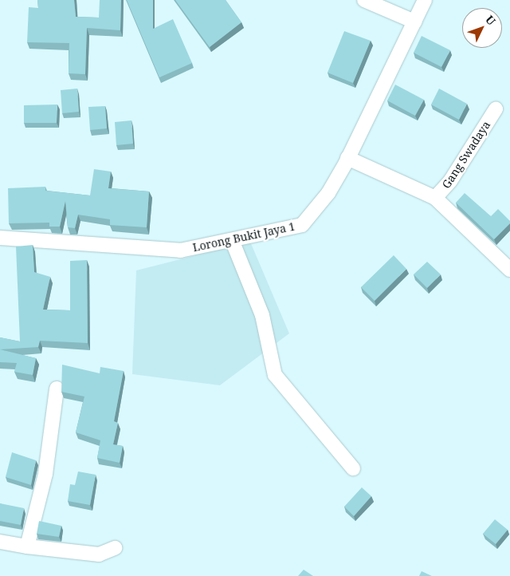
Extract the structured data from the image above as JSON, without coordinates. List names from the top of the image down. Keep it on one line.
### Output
{"streets":{"street":["Gang Swadaya","Lorong Bukit Jaya 1"]},"crossings":[["Gang Swadaya","Lorong Bukit Jaya 1"]],"north":"top right"}
